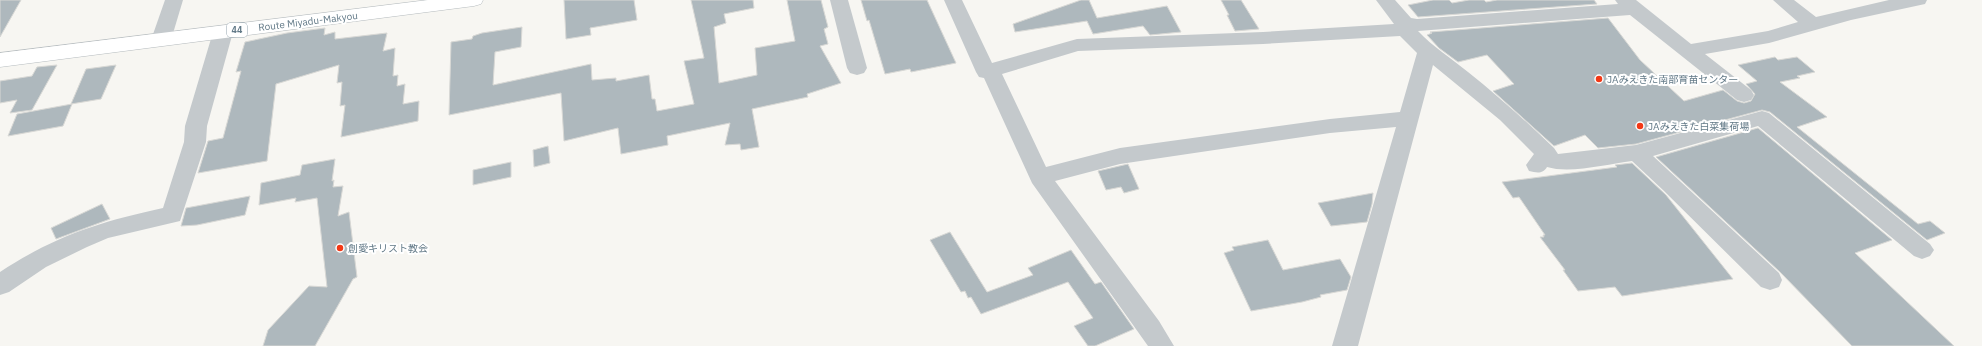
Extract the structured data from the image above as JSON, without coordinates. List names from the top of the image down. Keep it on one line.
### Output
{"streets":{"main road":["Route Miyadu-Makyou","44"]},"places":["JAみえきた南部育苗センター","JAみえきた白菜集荷場","創愛キリスト教会"]}
